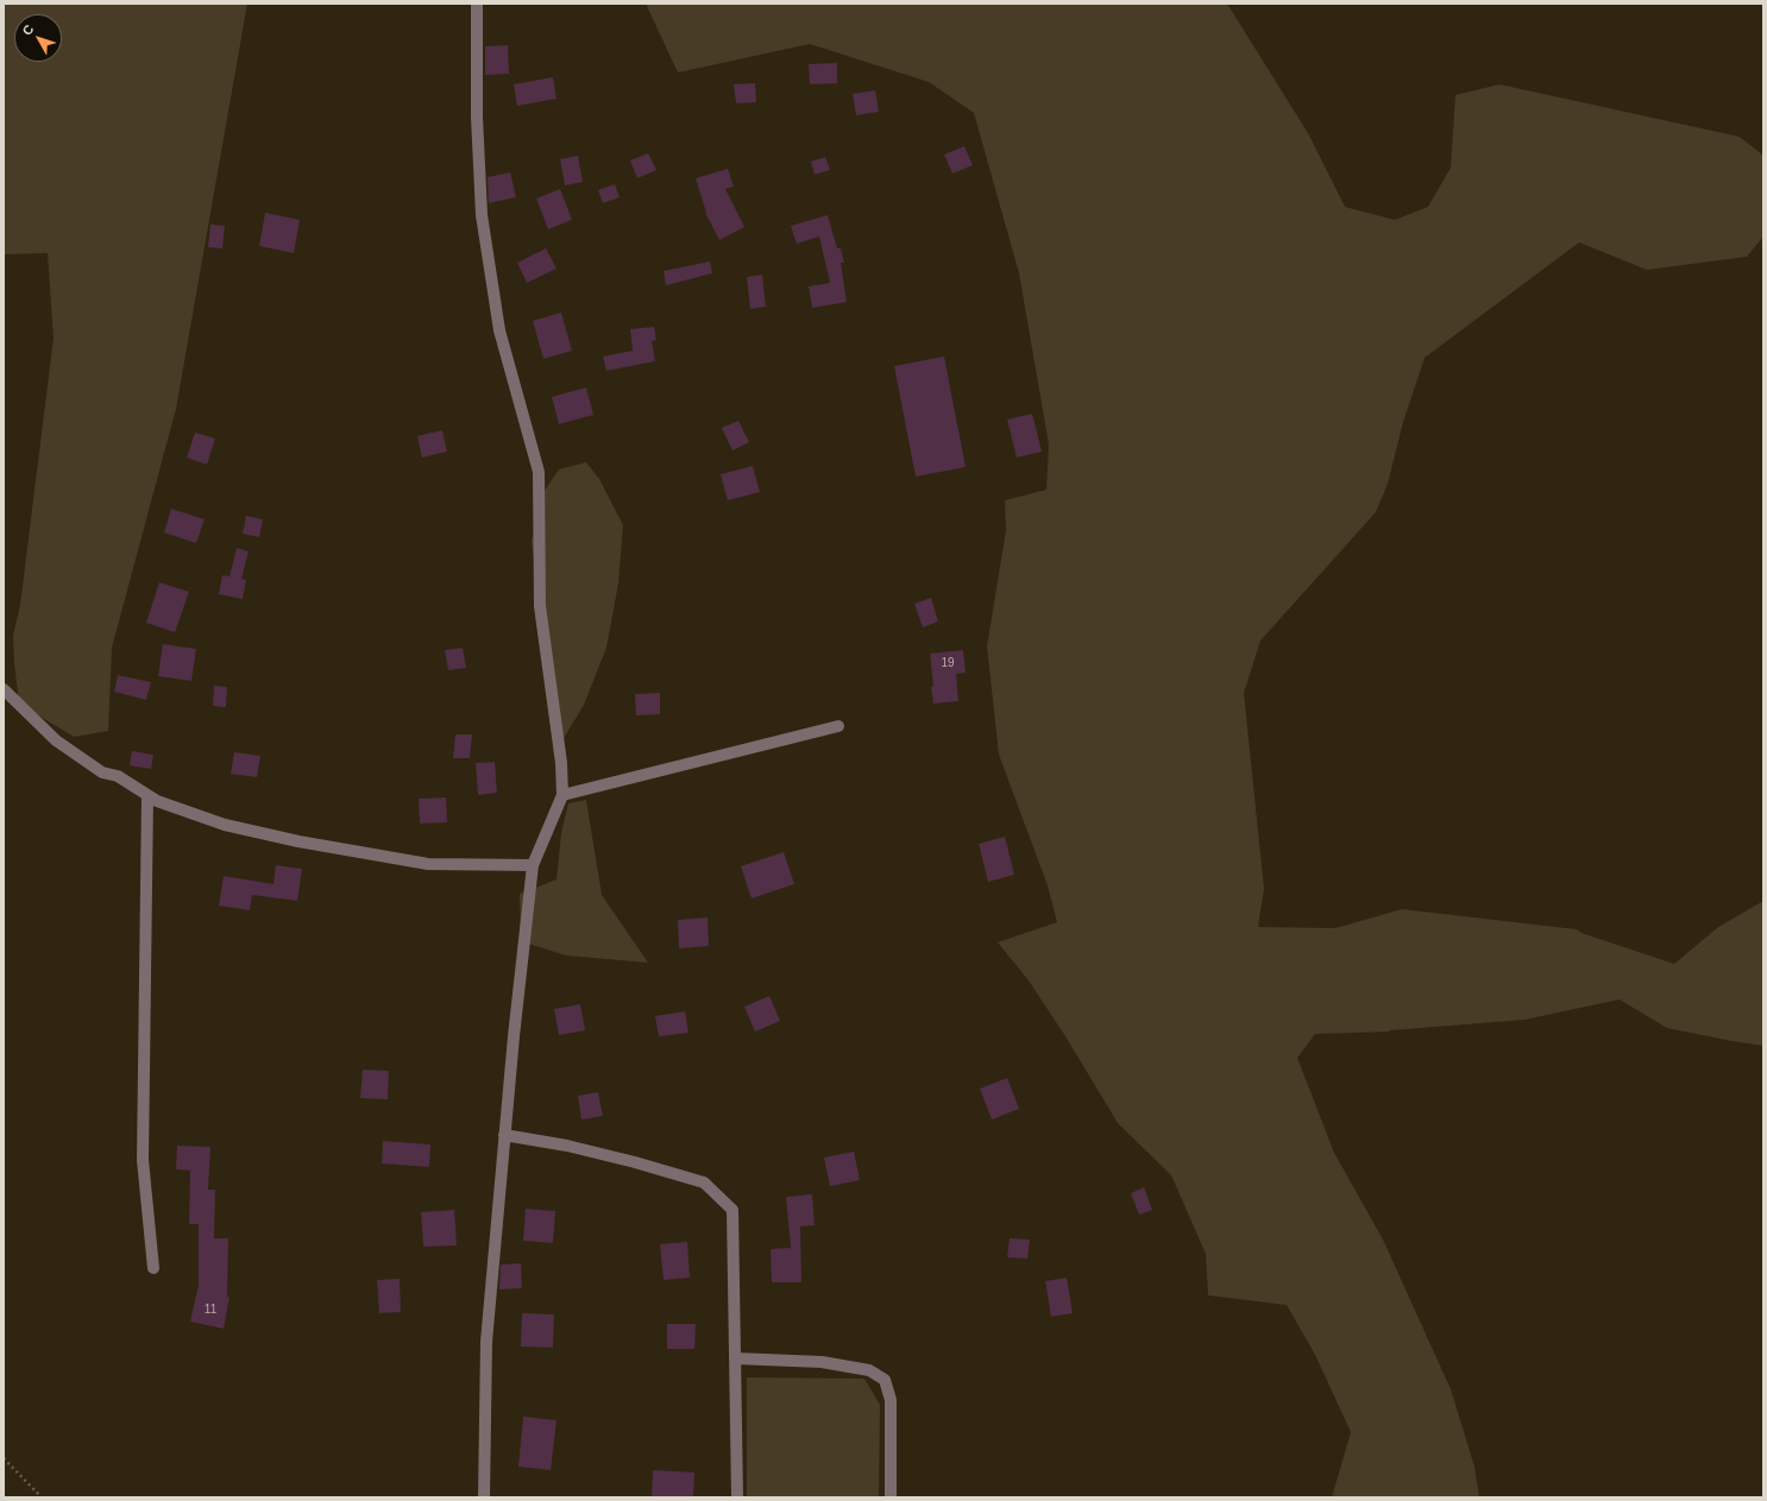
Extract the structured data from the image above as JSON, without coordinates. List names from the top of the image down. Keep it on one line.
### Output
{"house_numbers":["19","11"],"north":"top left"}
